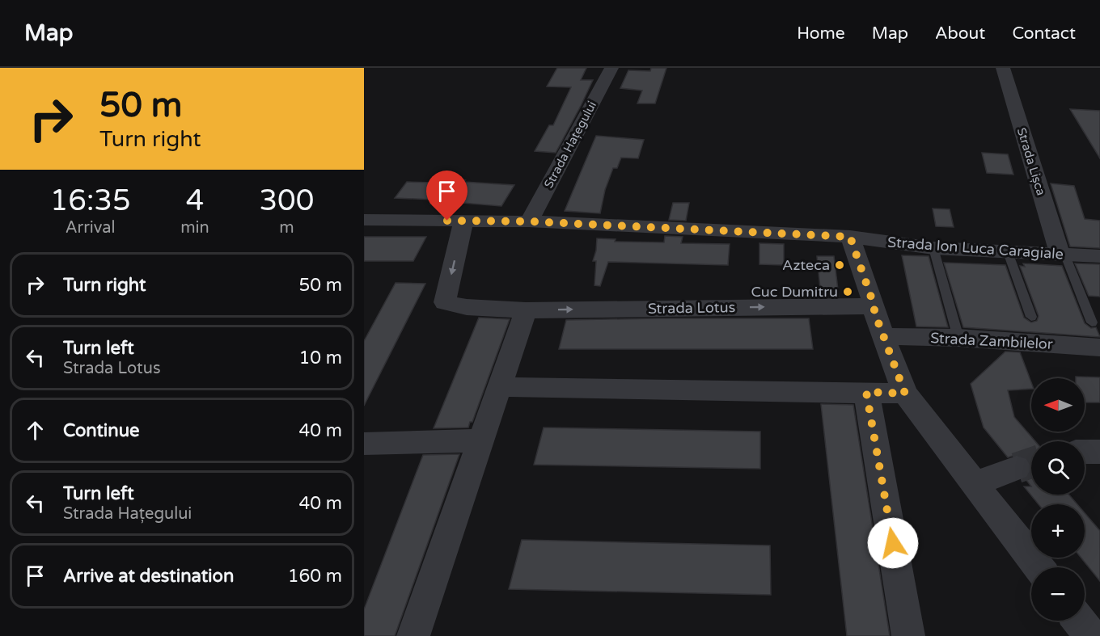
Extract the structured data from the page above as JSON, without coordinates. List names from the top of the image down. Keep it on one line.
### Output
{"streets":{"street":["Strada Hațegului","Strada Lișca","Strada Ion Luca Caragiale","Strada Lotus","Strada Zambilelor"]},"crossings":[["Strada Lișca","Strada Ion Luca Caragiale"]],"places":["Azteca","Cuc Dumitru"],"north":"left","page":{"header":"Map","nav":["Home","Map","About","Contact"],"turn":["50 m","Turn right"],"eta":["16:35","Arrival","4","min","300","m"],"list":[{"name":"Turn right","value":"50 m"},{"name":"Turn left","note":"Strada Lotus","value":"10 m"},{"name":"Continue","value":"40 m"},{"name":"Turn left","note":"Strada Hațegului","value":"40 m"},{"name":"Arrive at destination","value":"160 m"}],"map_buttons":["+","−"]}}
